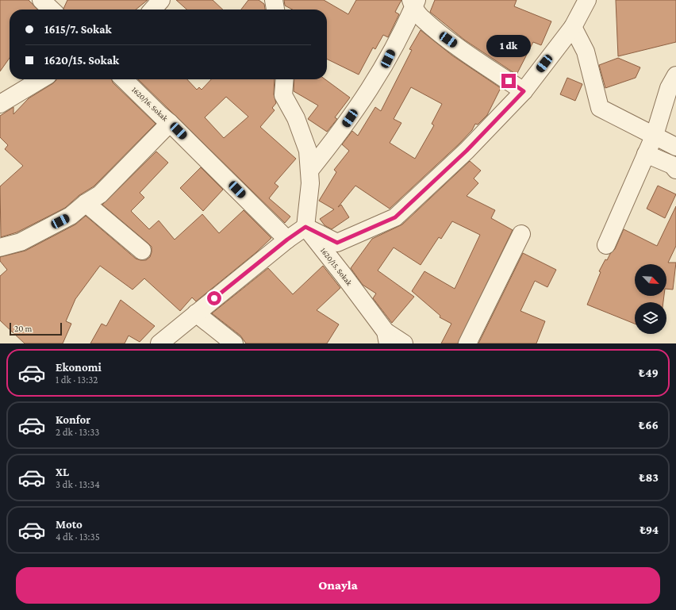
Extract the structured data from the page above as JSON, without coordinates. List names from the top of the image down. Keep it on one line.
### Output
{"streets":{"street":["1620/16. Sokak","1620/15. Sokak"]},"scale_bar":"20 m","north":"bottom right","page":{"banner":["1615/7. Sokak","1620/15. Sokak"],"bubble":"1 dk","scale":"20 m","list":[{"name":"Ekonomi","note":"1 dk · 13:32","value":"₺49"},{"name":"Konfor","note":"2 dk · 13:33","value":"₺66"},{"name":"XL","note":"3 dk · 13:34","value":"₺83"},{"name":"Moto","note":"4 dk · 13:35","value":"₺94"}],"buttons":"Onayla"}}
